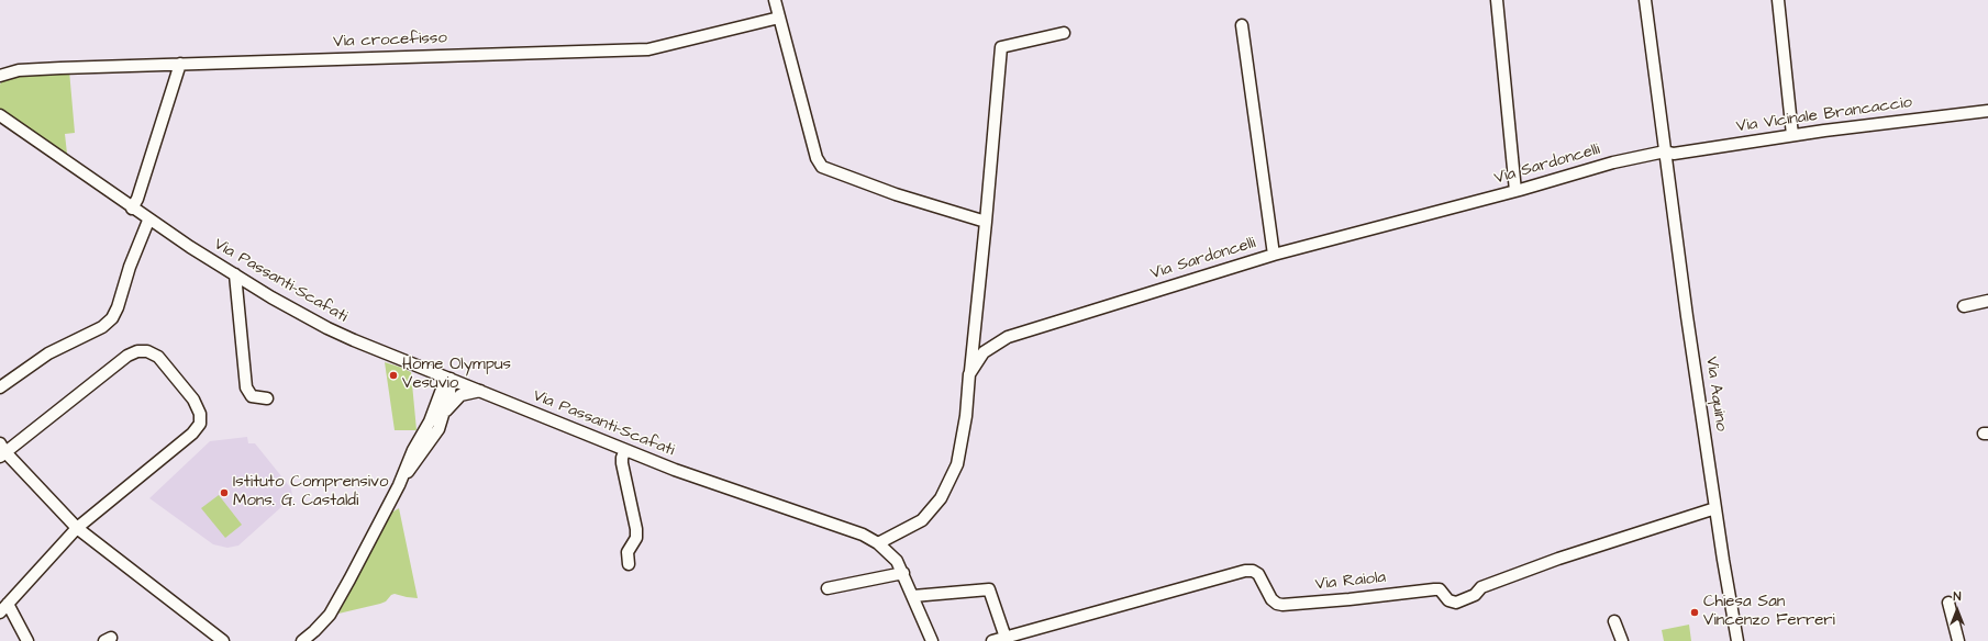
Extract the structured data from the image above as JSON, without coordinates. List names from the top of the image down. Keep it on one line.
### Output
{"streets":{"street":["Via crocefisso","Via Vicinale Brancaccio","Via Sardoncelli","Via Passanti-Scafati","Via Aquino","Via Raiola"]},"crossings":[["Via Vicinale Brancaccio","Via Sardoncelli"],["Via Vicinale Brancaccio","Via Aquino"],["Via Sardoncelli","Via Passanti-Scafati"],["Via Sardoncelli","Via Aquino"],["Via Aquino","Via Raiola"]],"places":["Home Olympus Vesuvio","Istituto Comprensivo Mons. G. Castaldi","Chiesa San Vincenzo Ferreri"],"north":"top"}
